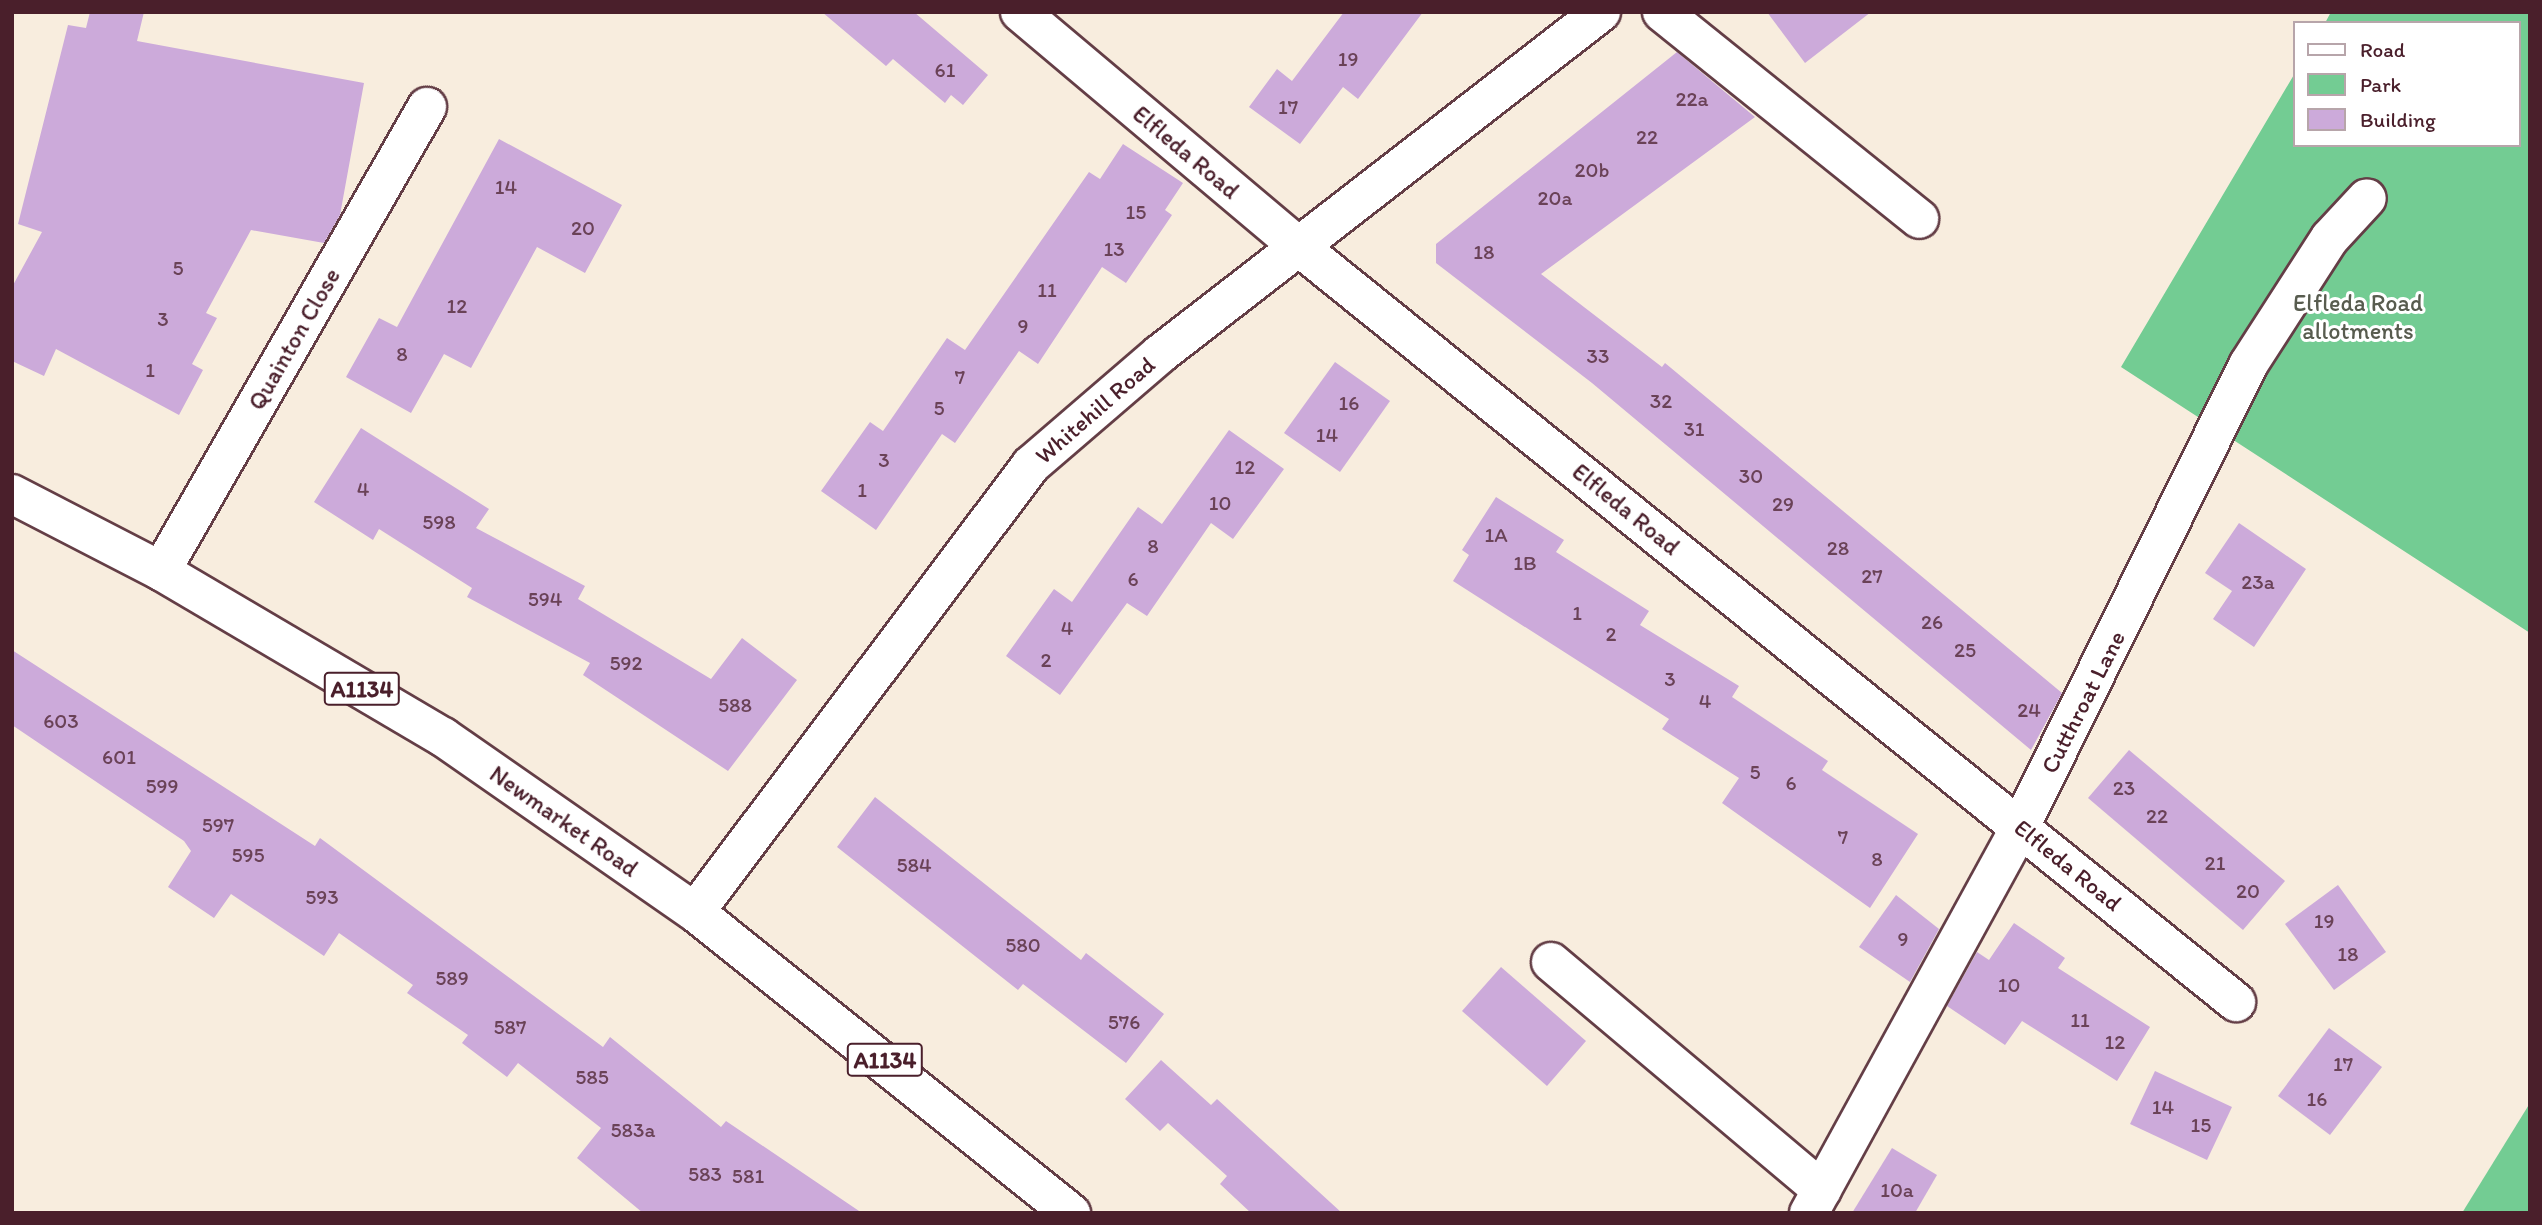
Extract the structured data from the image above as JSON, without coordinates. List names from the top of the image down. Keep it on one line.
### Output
{"streets":{"street":["Elfleda Road","Quainton Close","Whitehill Road","A1134","Cutthroat Lane","Newmarket Road"]},"crossings":[["Elfleda Road","Whitehill Road"],["Elfleda Road","Cutthroat Lane"],["Quainton Close","Newmarket Road"],["Whitehill Road","Newmarket Road"]],"parks":["Elfleda Road allotments"],"house_numbers":["19","61","22a","17","22","20b","14","20a","15","20","13","18","5","11","12","3","9","8","33","1","7","32","16","5","31","14","3","12","30","4","1","10","29","598","1A","8","28","1B","27","6","23a","594","1","26","4","2","25","2","592","3","4","588","24","603","601","5","6","599","23","22","597","7","595","8","21","584","20","593","19","9","580","18","589","10","11","576","587","12","17","585","16","14","15","583a","583","581","10a"],"legend":["Road","Park","Building"]}
